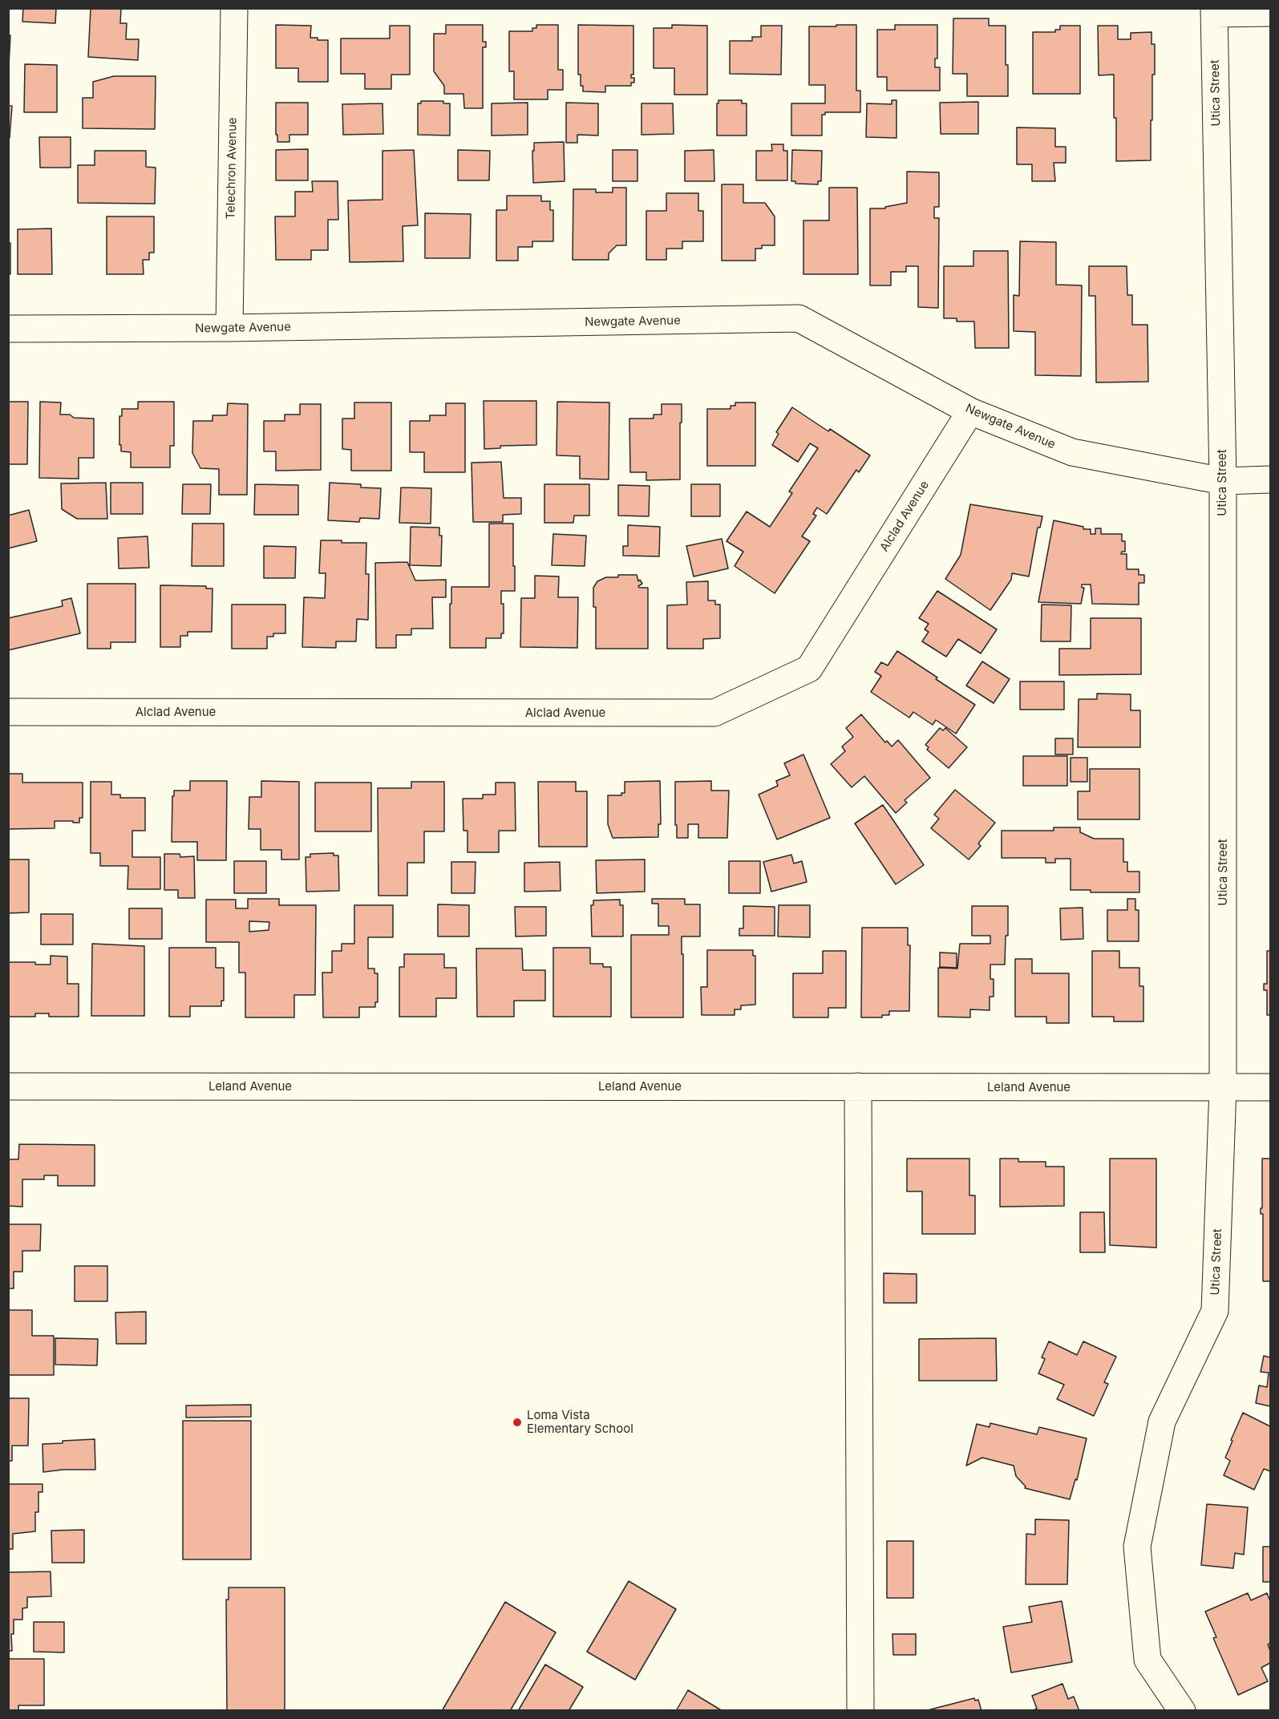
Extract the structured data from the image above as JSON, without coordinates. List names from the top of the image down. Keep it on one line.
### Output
{"streets":{"street":["Utica Street","Telechron Avenue","Newgate Avenue","Alclad Avenue","Leland Avenue"]},"crossings":[["Utica Street","Newgate Avenue"],["Utica Street","Leland Avenue"],["Telechron Avenue","Newgate Avenue"],["Newgate Avenue","Alclad Avenue"]],"places":["Loma Vista Elementary School"]}
